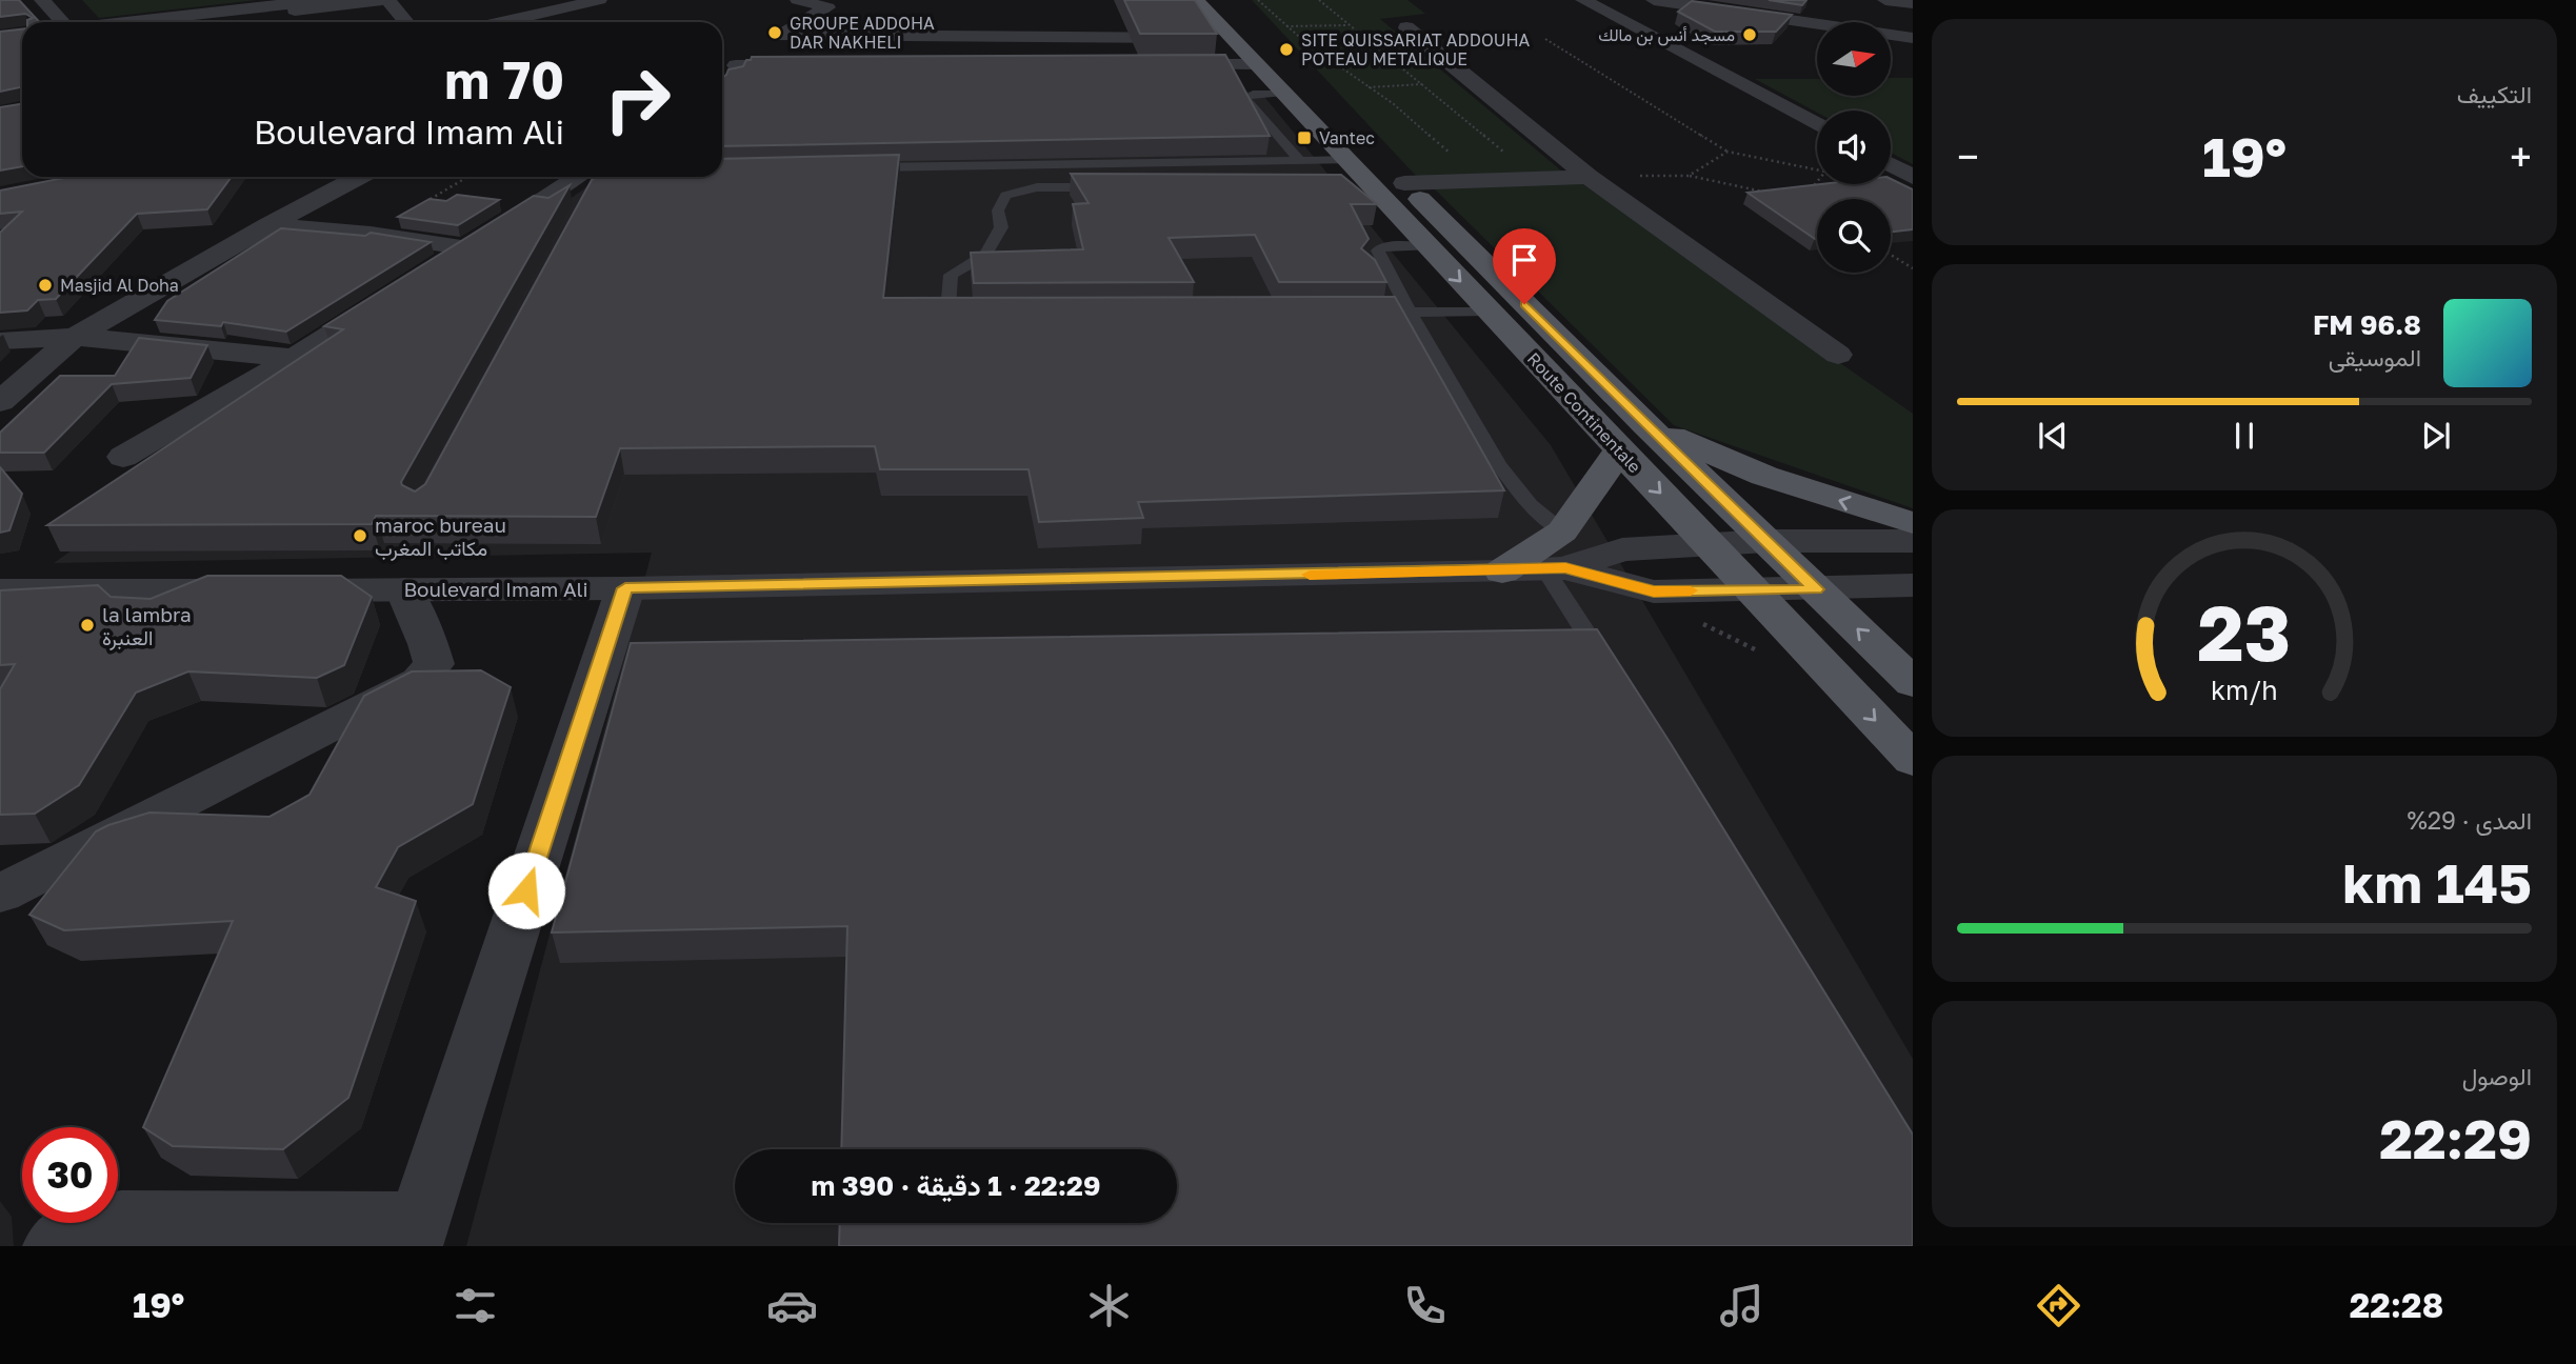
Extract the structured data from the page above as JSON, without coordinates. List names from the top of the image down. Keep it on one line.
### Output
{"streets":{"main road":["Route Continentale"],"street":["Boulevard Imam Ali"]},"places":{"other":["GROUPE ADDOHA DAR NAKHELI","مسجد أنس بن مالك","SITE QUISSARIAT ADDOUHA POTEAU METALIQUE","Masjid Al Doha","maroc bureau مكاتب المغرب","la lambra العنبرة"],"transit":["Vantec"]},"north":"right","page":{"tile":["التكييف",["المدى · 29%","145 km"],["الوصول","22:29"]],"turn":["70 m","Boulevard Imam Ali"],"heat":["−","19°","+"],"song":["96.8 FM","الموسيقى"],"limit":"30","trip":"22:29 · 1 دقيقة · 390 m","tabs":["22:28","19°"],"gauge":["23","km/h"]}}
